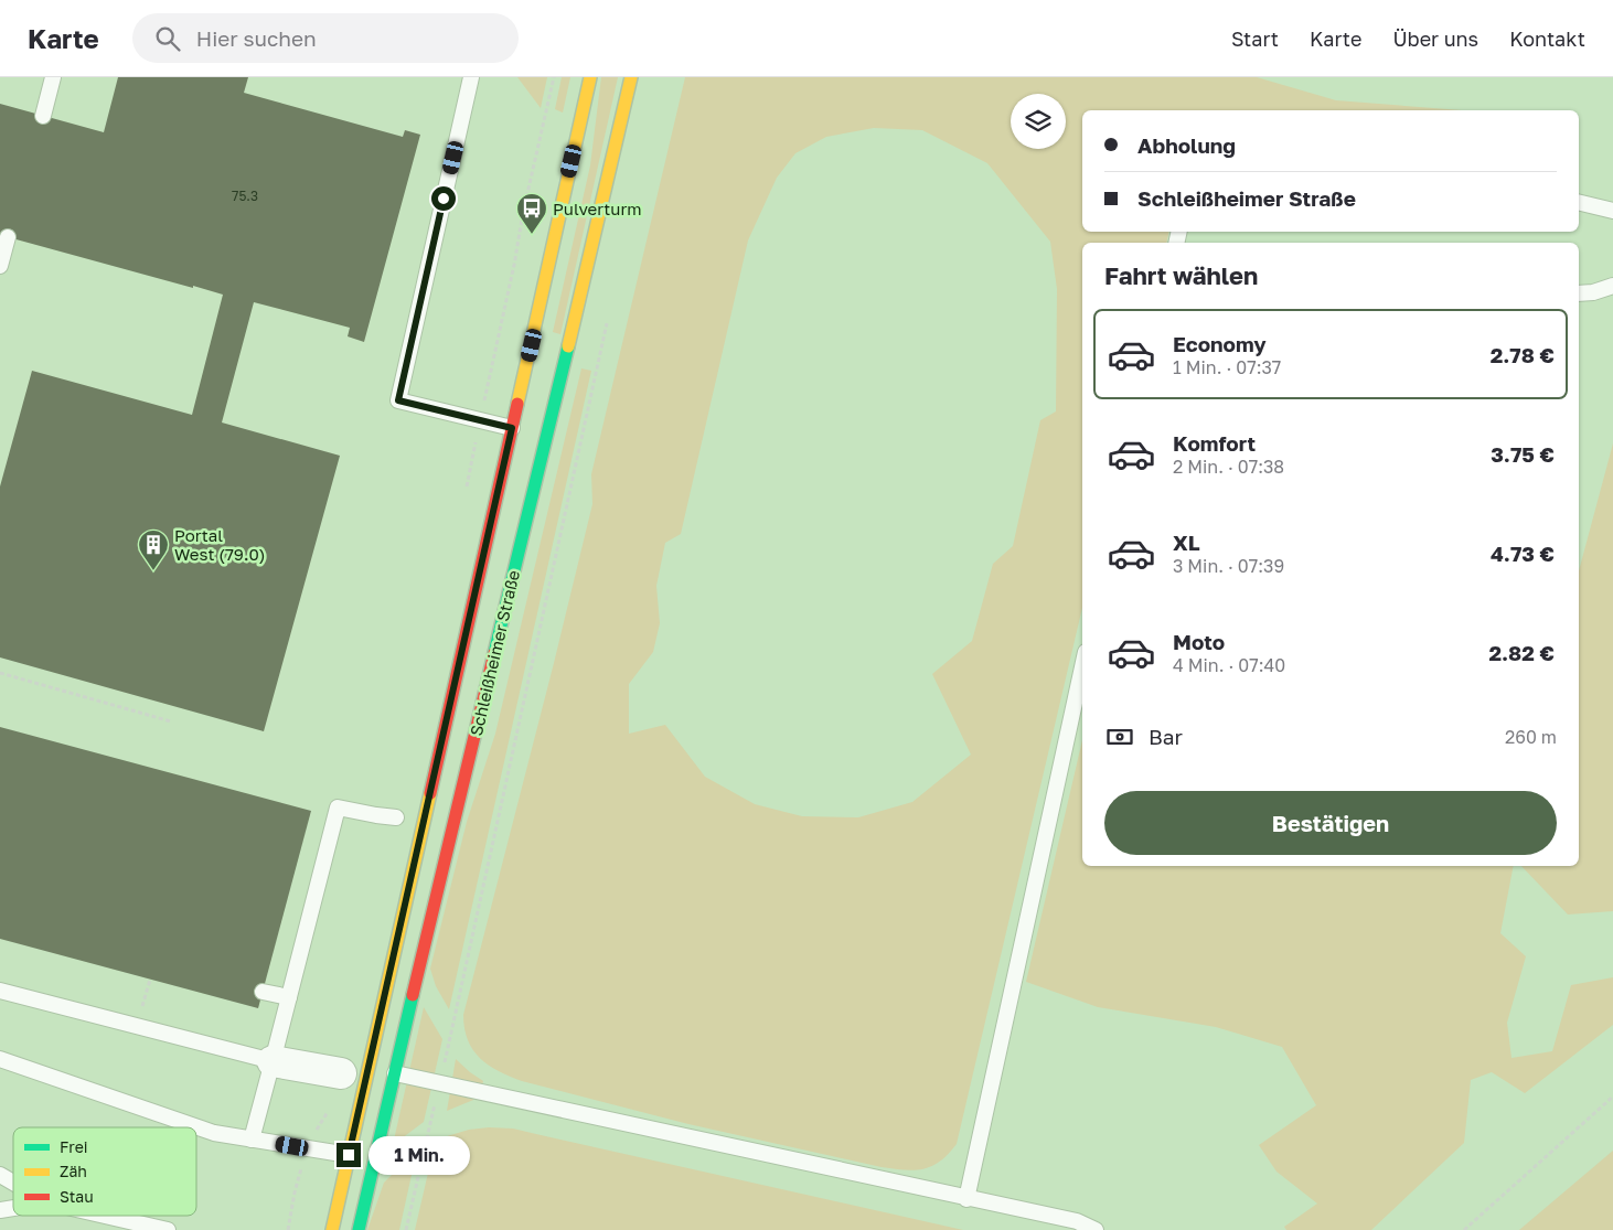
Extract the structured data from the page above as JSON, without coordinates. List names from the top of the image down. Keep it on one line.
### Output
{"streets":{"main road":["Schleißheimer Straße"]},"places":{"bus stop":["Pulverturm"],"building":["Portal West (79.0)"]},"house_numbers":["75.3"],"legend":["Frei","Zäh","Stau"],"page":{"header":"Karte","search":"Hier suchen","nav":["Start","Karte","Über uns","Kontakt"],"banner":["Abholung","Schleißheimer Straße"],"heading":"Fahrt wählen","list":[{"name":"Economy","note":"1 Min. · 07:37","value":"2.78 €"},{"name":"Komfort","note":"2 Min. · 07:38","value":"3.75 €"},{"name":"XL","note":"3 Min. · 07:39","value":"4.73 €"},{"name":"Moto","note":"4 Min. · 07:40","value":"2.82 €"}],"pay":["Bar","260 m"],"buttons":"Bestätigen","bubble":"1 Min."}}
